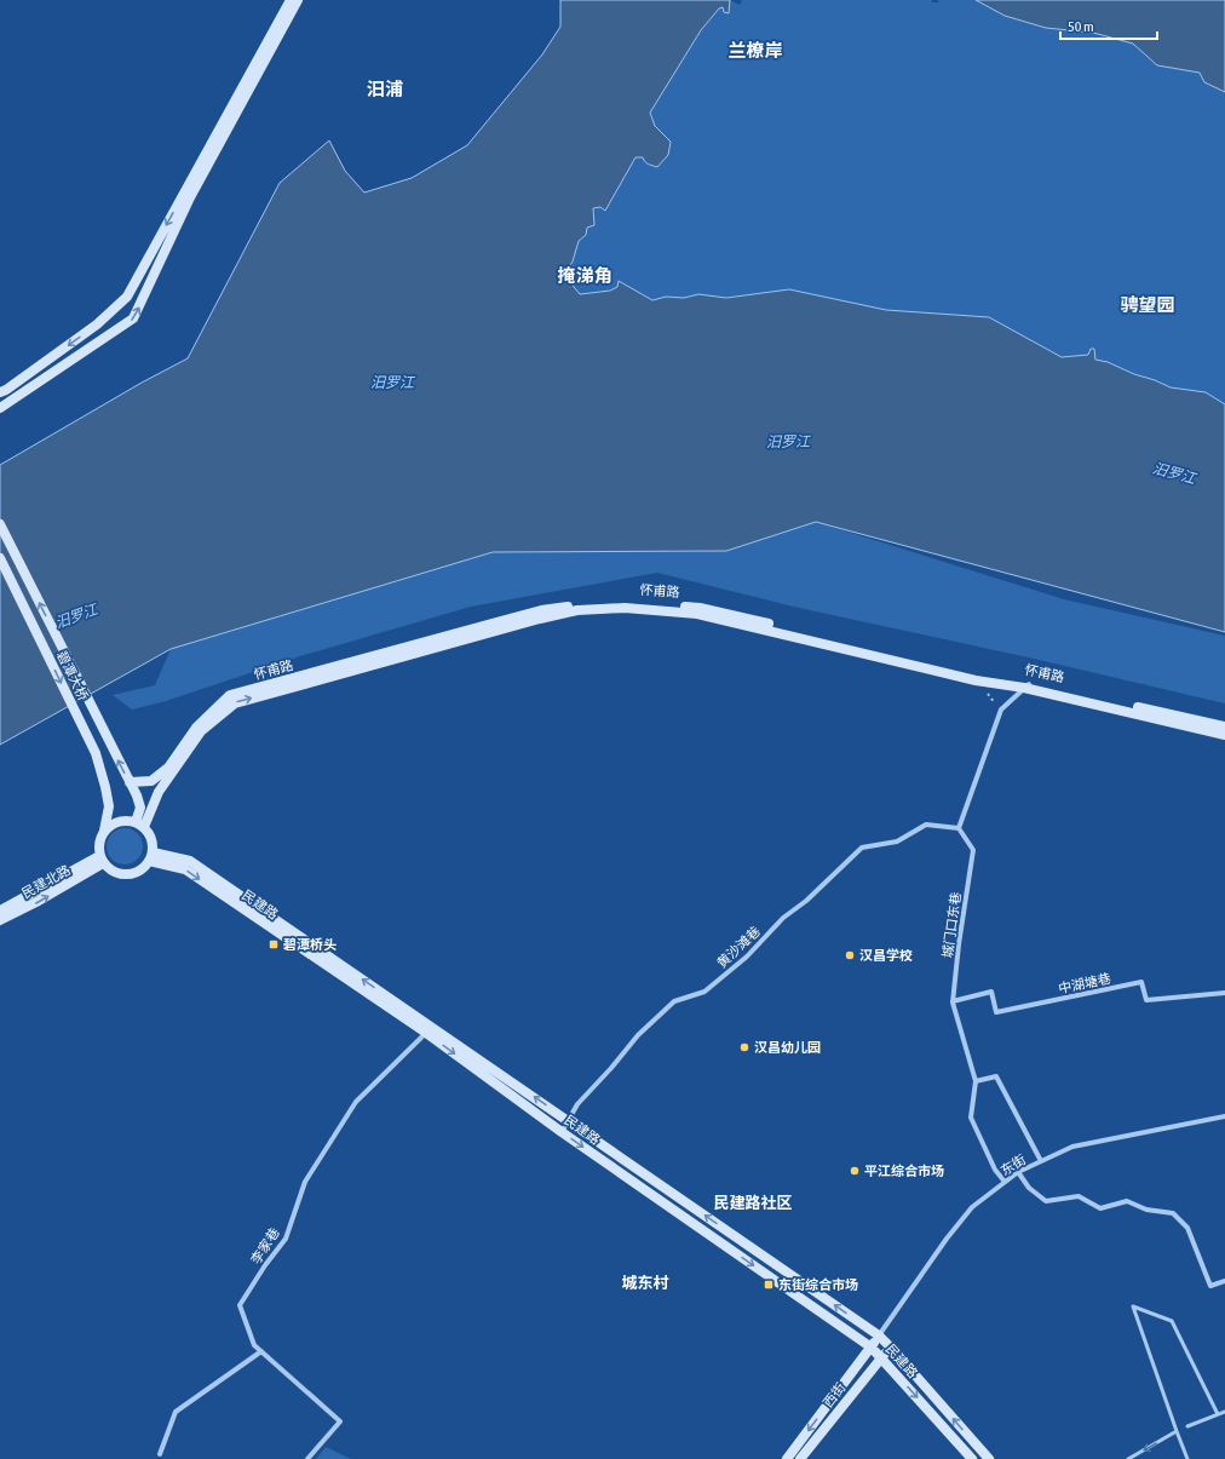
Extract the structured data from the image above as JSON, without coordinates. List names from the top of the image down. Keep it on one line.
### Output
{"streets":{"main road":["怀甫路","碧潭大桥","民建北路","民建路","西街"],"street":["城门口东巷","黄沙滩巷","中湖塘巷","东街","李家巷"]},"crossings":[["碧潭大桥","民建北路"],["碧潭大桥","民建路"],["民建北路","民建路"],["民建路","黄沙滩巷"],["民建路","李家巷"],["民建路","西街"],["城门口东巷","黄沙滩巷"],["城门口东巷","中湖塘巷"],["城门口东巷","东街"],["东街","西街"]],"districts":["兰橑岸","汨浦","掩涕角","骋望园","民建路社区","城东村"],"water":["汨罗江"],"places":{"transit":["碧潭桥头","东街综合市场"],"other":["汉昌学校","汉昌幼儿园","平江综合市场"]},"scale_bar":"50 m"}
